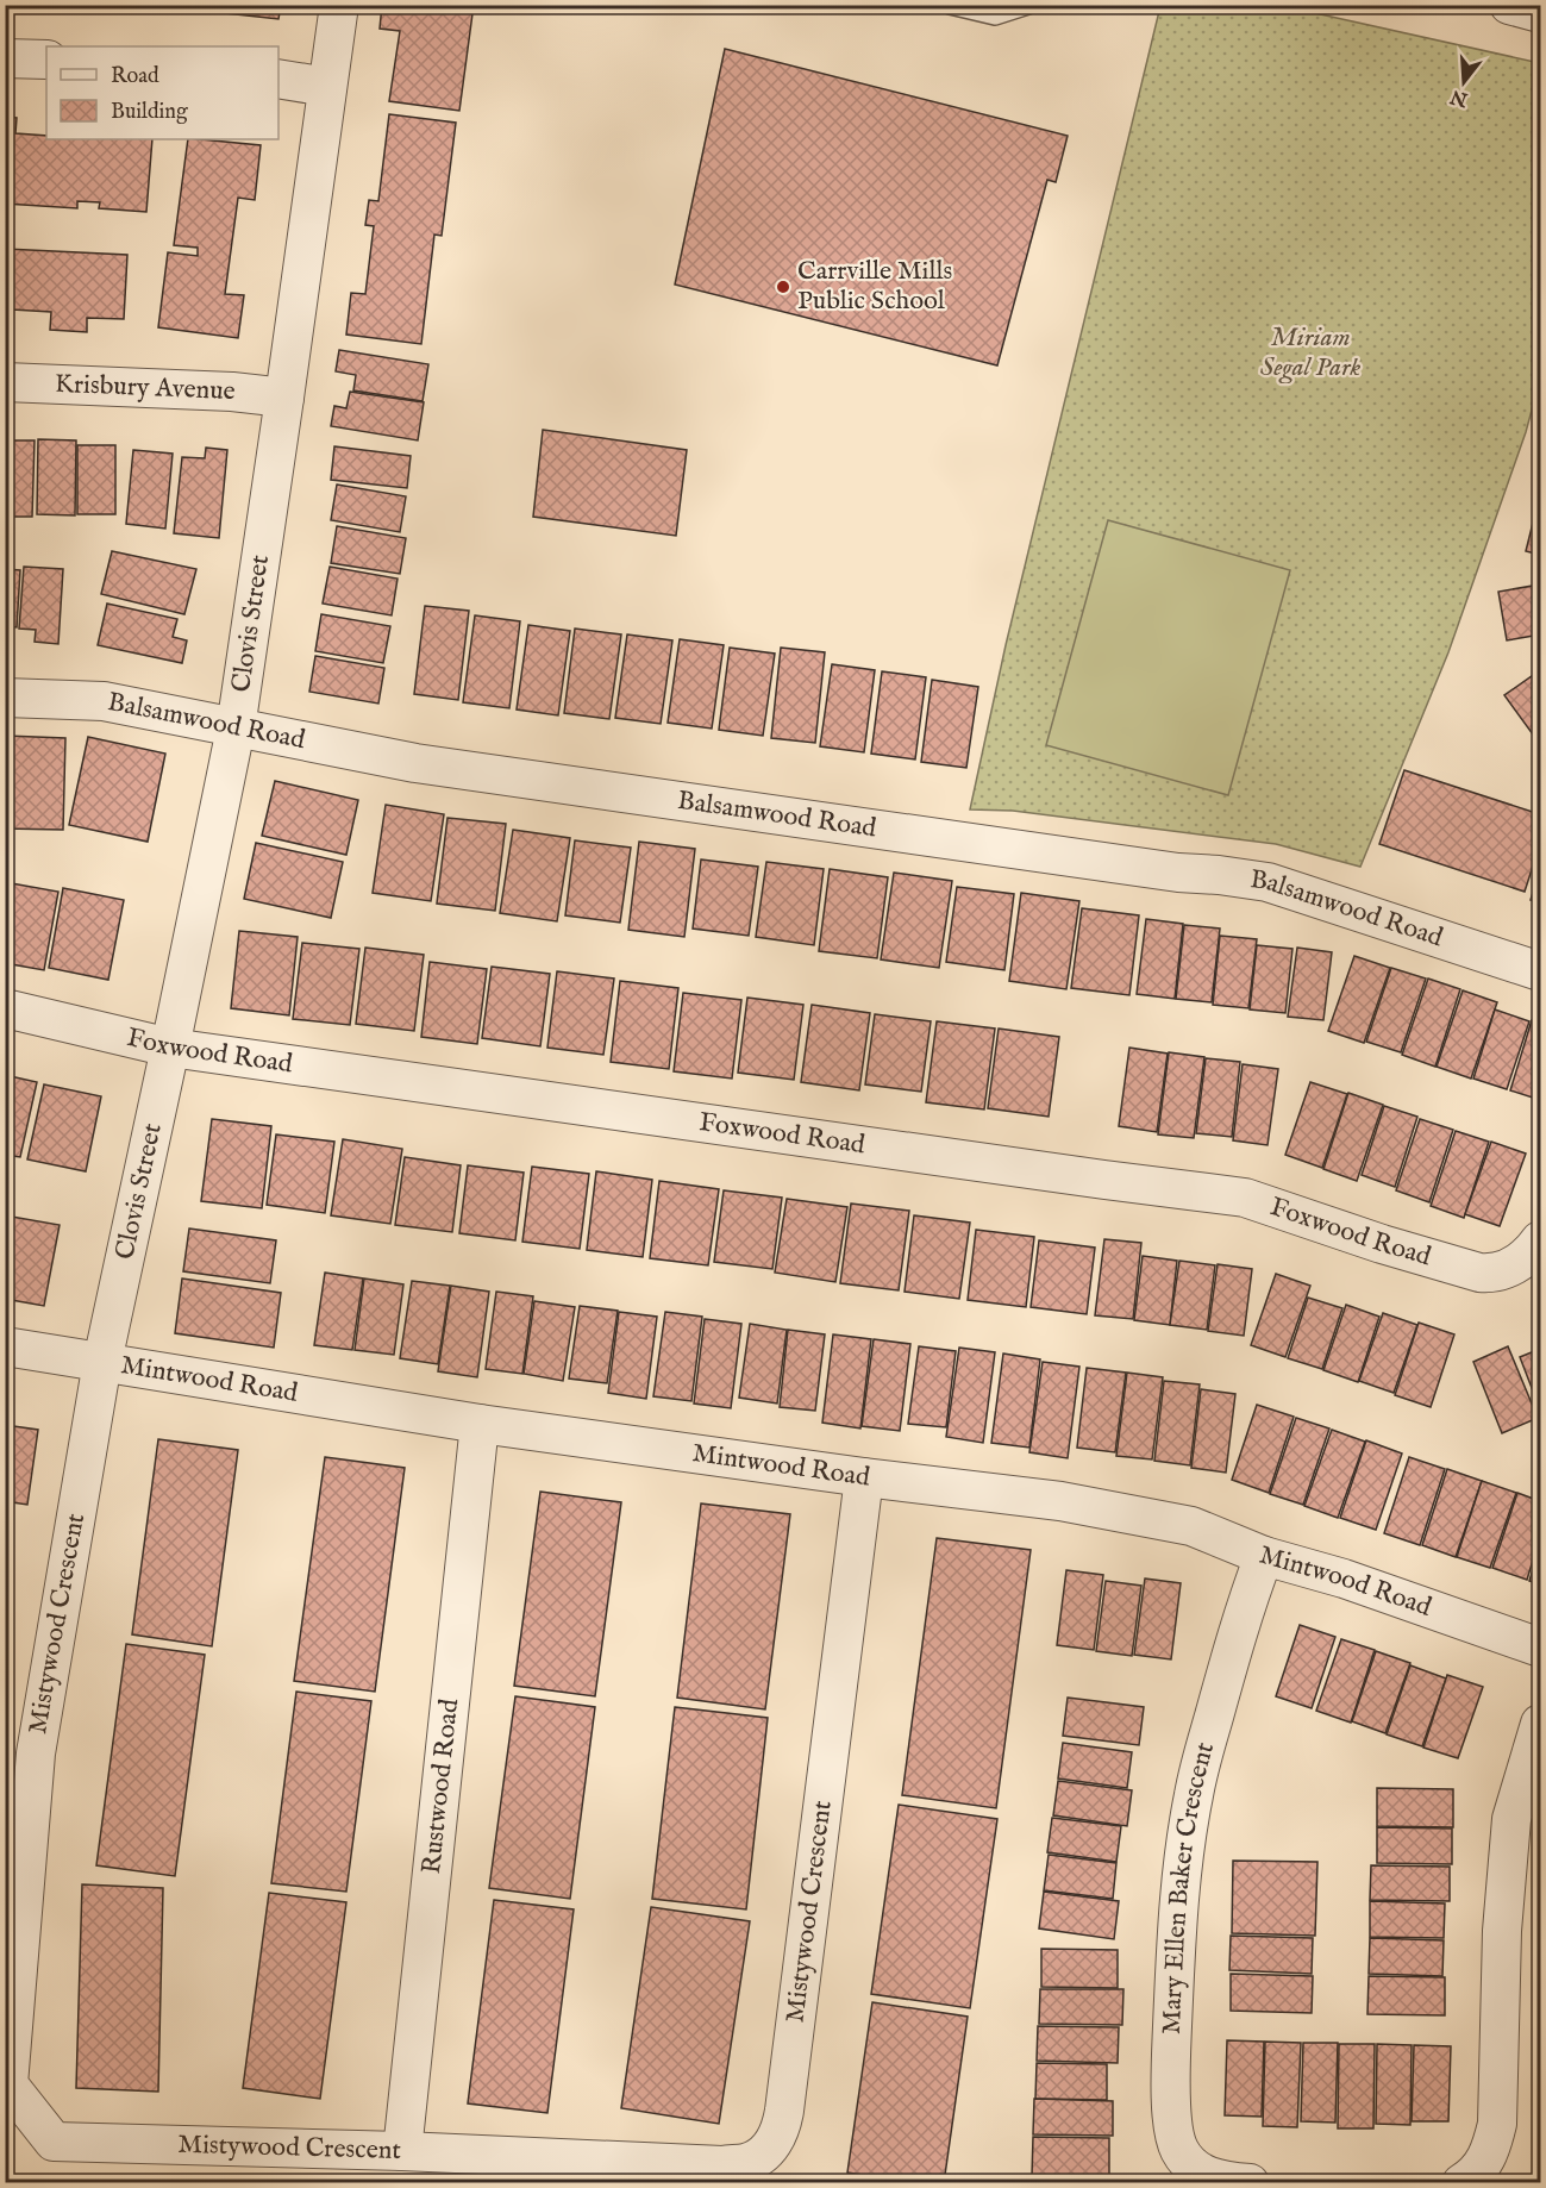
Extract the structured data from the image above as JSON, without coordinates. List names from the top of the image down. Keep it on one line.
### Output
{"streets":{"street":["Krisbury Avenue","Clovis Street","Balsamwood Road","Foxwood Road","Mintwood Road","Mistywood Crescent","Rustwood Road","Mary Ellen Baker Crescent"]},"crossings":[["Krisbury Avenue","Clovis Street"],["Clovis Street","Balsamwood Road"],["Clovis Street","Foxwood Road"],["Clovis Street","Mintwood Road"],["Clovis Street","Mistywood Crescent"],["Mintwood Road","Mistywood Crescent"],["Mintwood Road","Rustwood Road"],["Mintwood Road","Mary Ellen Baker Crescent"],["Mistywood Crescent","Rustwood Road"]],"parks":["Miriam Segal Park"],"places":["Carrville Mills Public School"],"legend":["Road","Building"],"north":"bottom"}
